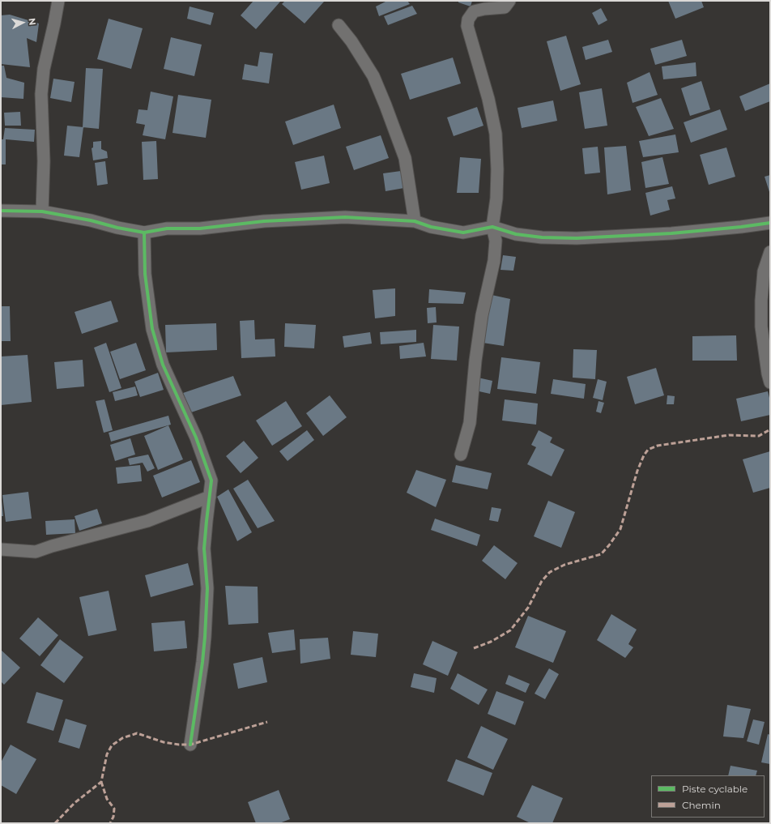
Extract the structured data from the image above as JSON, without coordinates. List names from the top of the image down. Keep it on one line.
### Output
{"legend":["Piste cyclable","Chemin"],"north":"right"}
